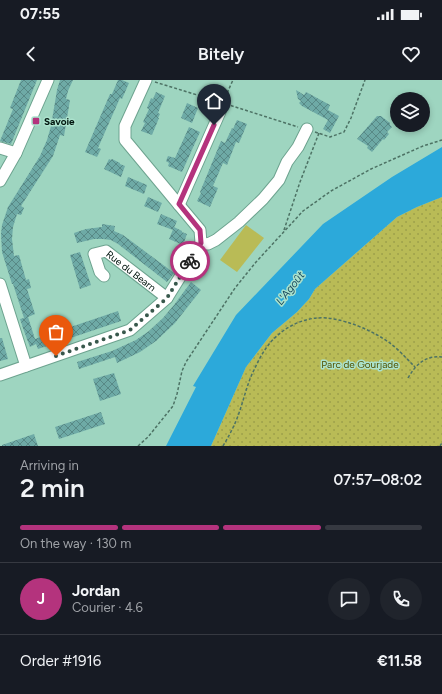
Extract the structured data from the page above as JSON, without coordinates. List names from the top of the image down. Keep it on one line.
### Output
{"streets":{"street":["Rue du Bearn"]},"water":["L'Agoût"],"parks":["Parc de Gourjade"],"places":{"transit":["Savoie"]},"page":{"status":"07:55","header":"Bitely","heading":["2 min","Arriving in","07:57–08:02"],"panel":["Jordan","Courier · 4.6","Order #1916","€11.58"],"bar":"On the way · 130 m","round":"J"}}
